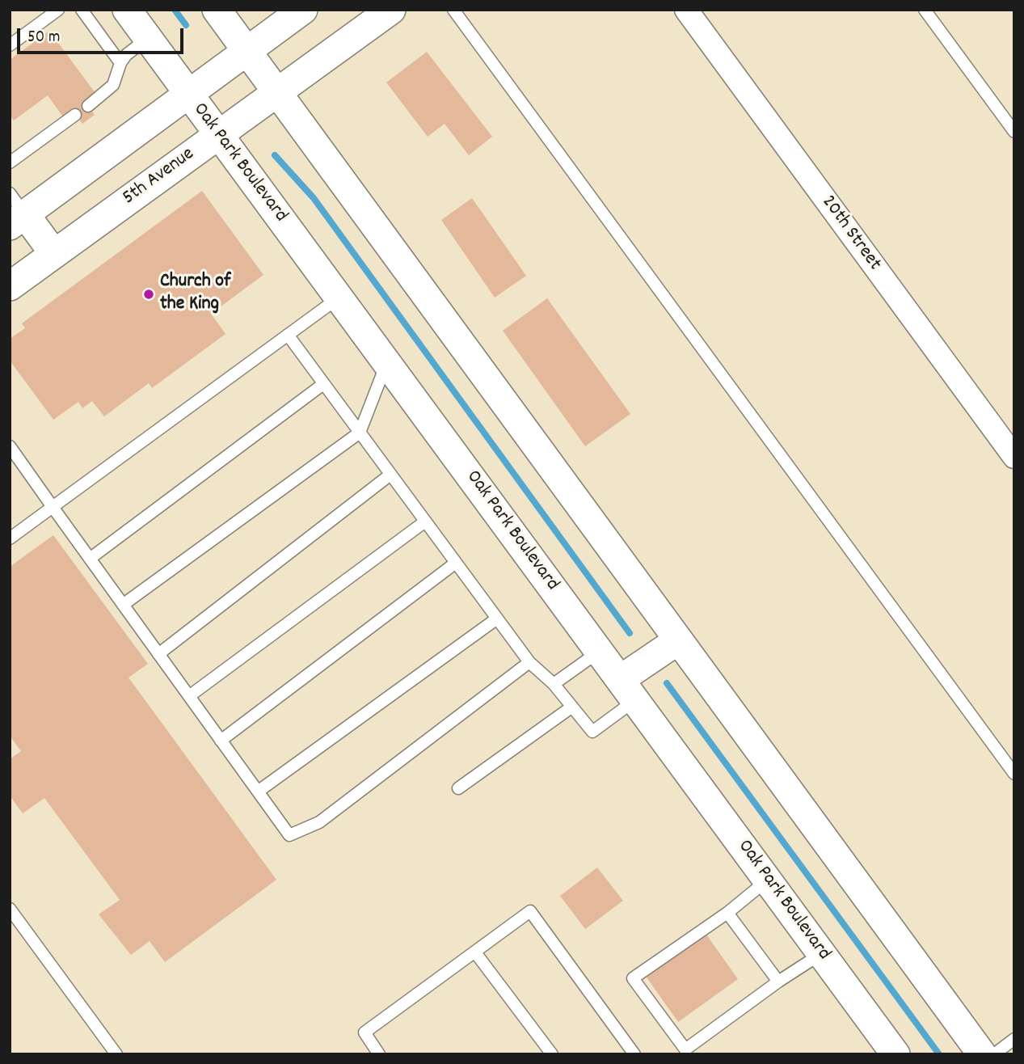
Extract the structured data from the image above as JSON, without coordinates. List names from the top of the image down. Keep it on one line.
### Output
{"streets":{"street":["Oak Park Boulevard","5th Avenue","20th Street"]},"crossings":[["Oak Park Boulevard","5th Avenue"]],"places":["Church of the King"],"scale_bar":"50 m"}
